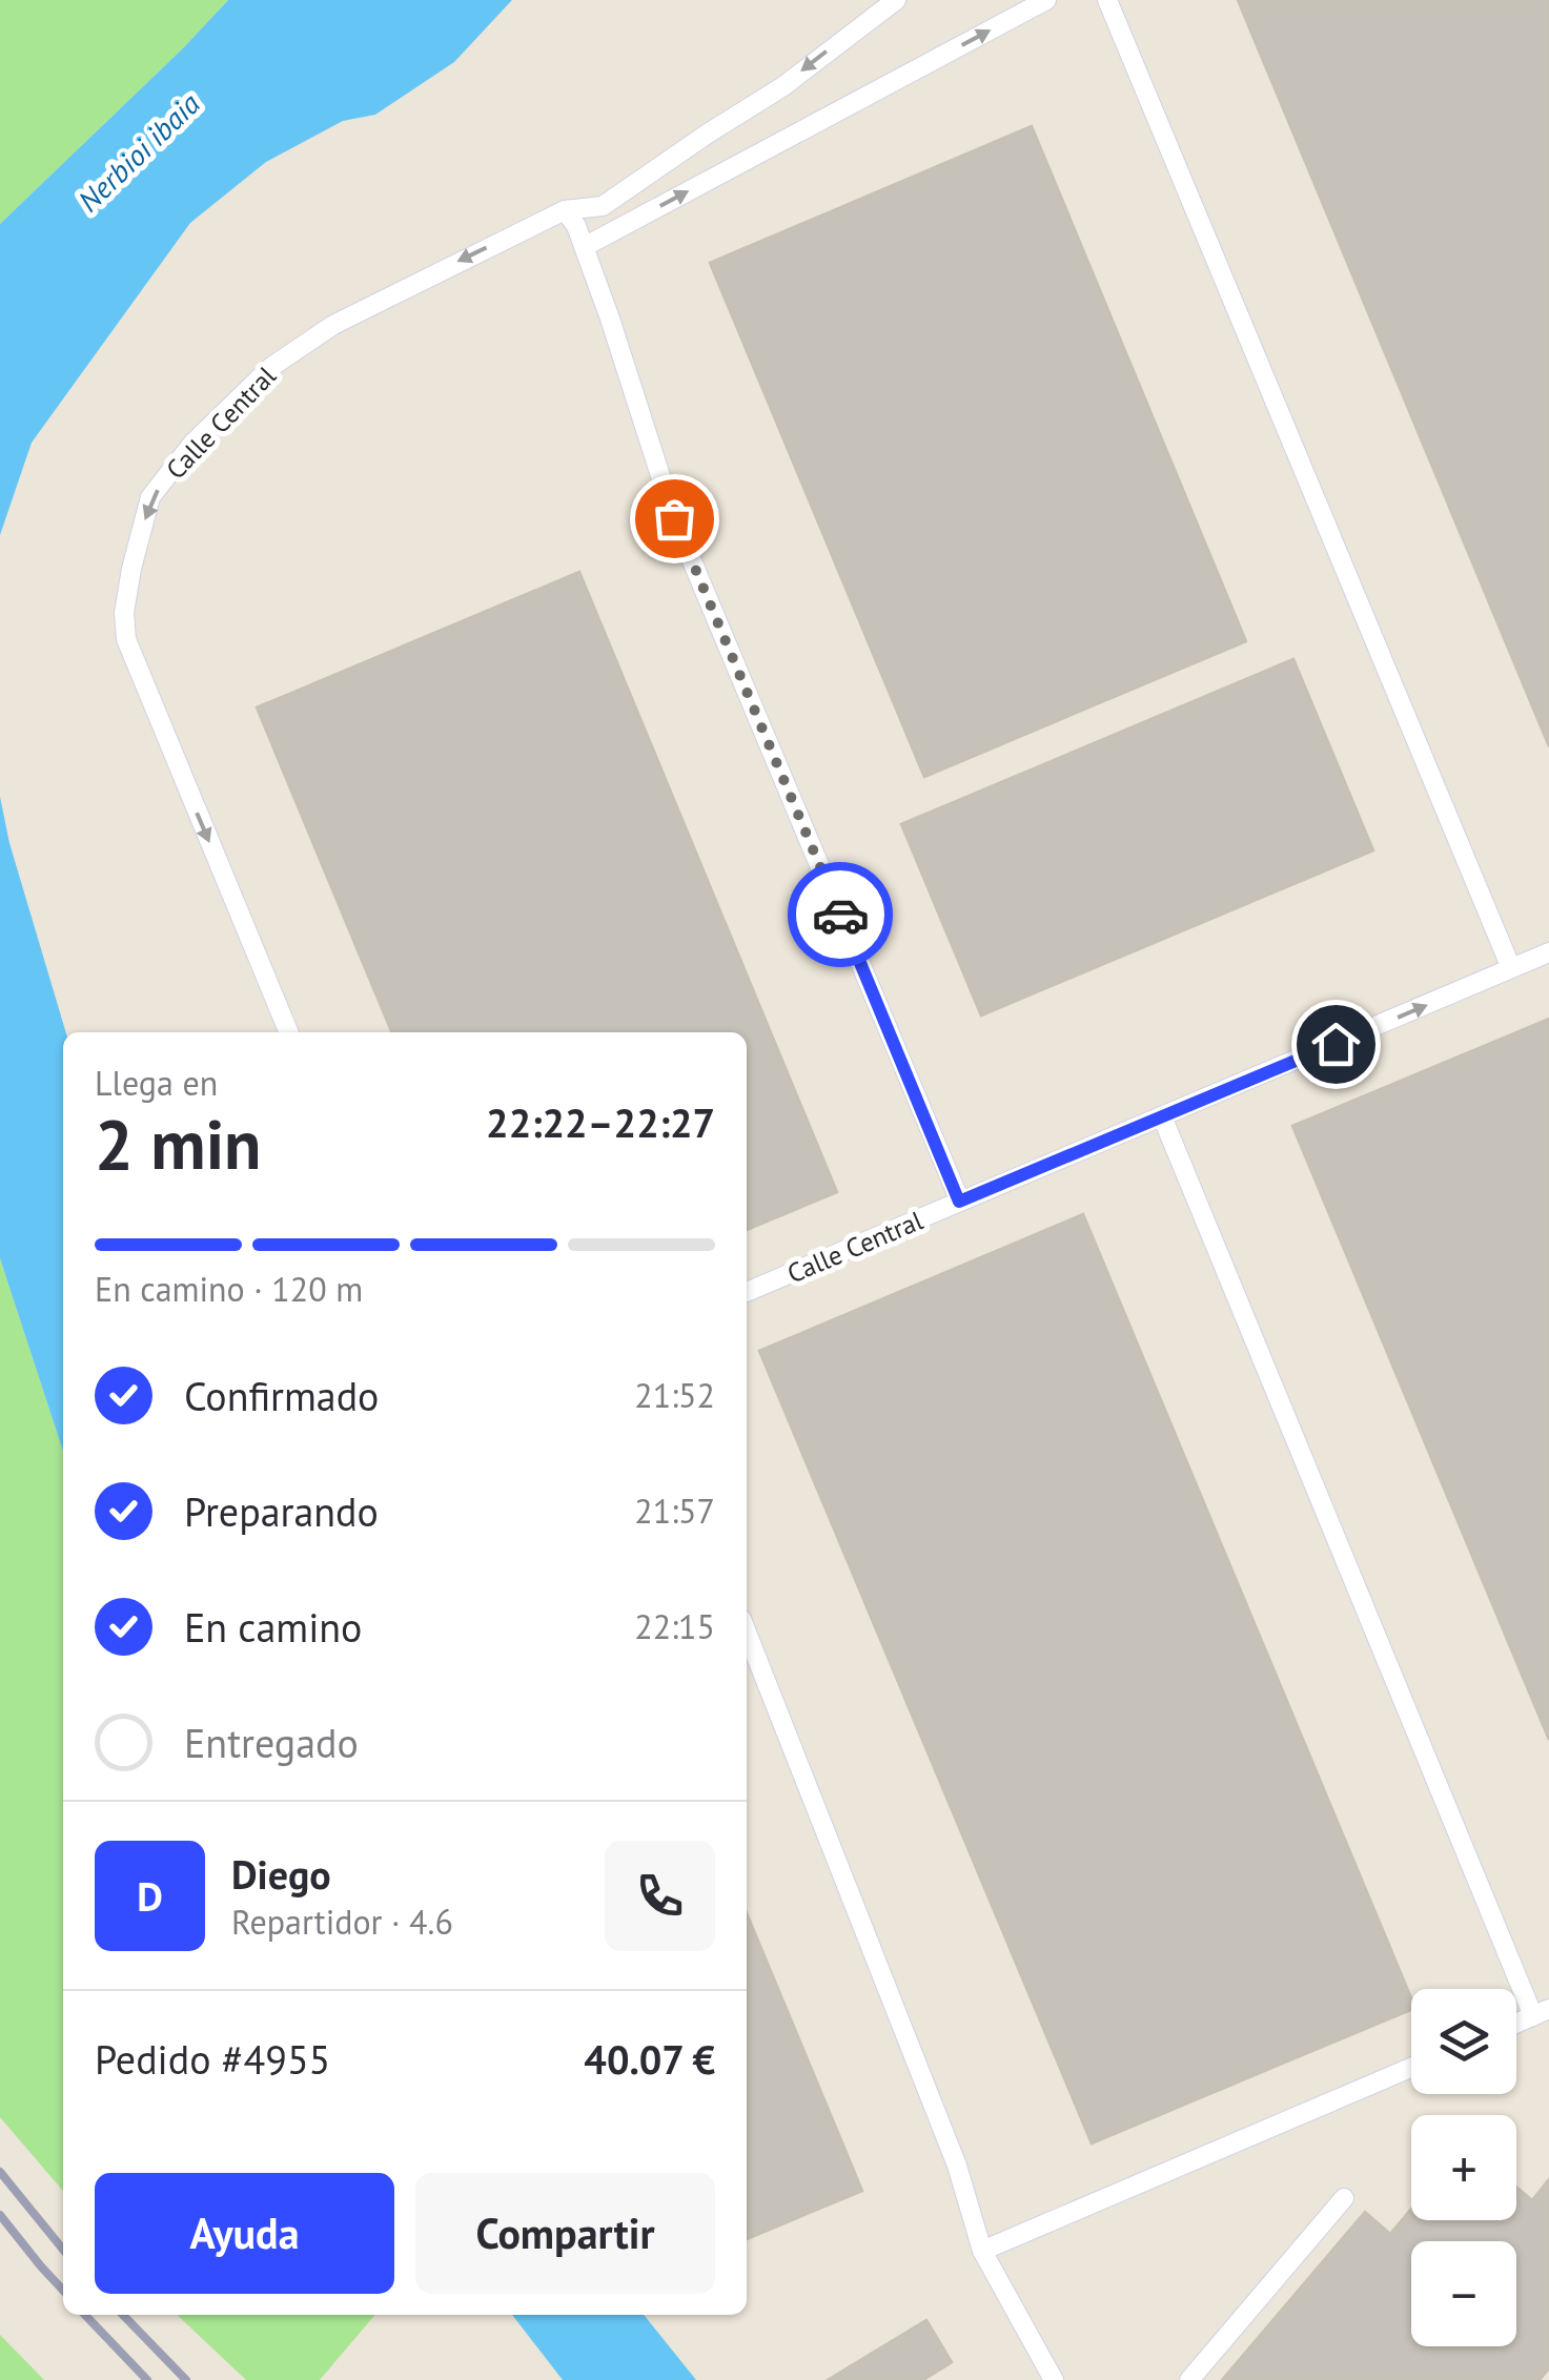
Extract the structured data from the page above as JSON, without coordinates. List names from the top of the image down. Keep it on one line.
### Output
{"streets":{"lane":["Calle Central"]},"water":["Nerbioi ibaia"],"page":{"heading":["2 min","Llega en","22:22–22:27"],"panel":["Diego","Repartidor · 4.6","Pedido #4955","40.07 €"],"bar":"En camino · 120 m","list":[["Confirmado","21:52"],["Preparando","21:57"],["En camino","22:15"],"Entregado"],"round":"D","map_buttons":["+","−"],"buttons":["Ayuda","Compartir"]}}
